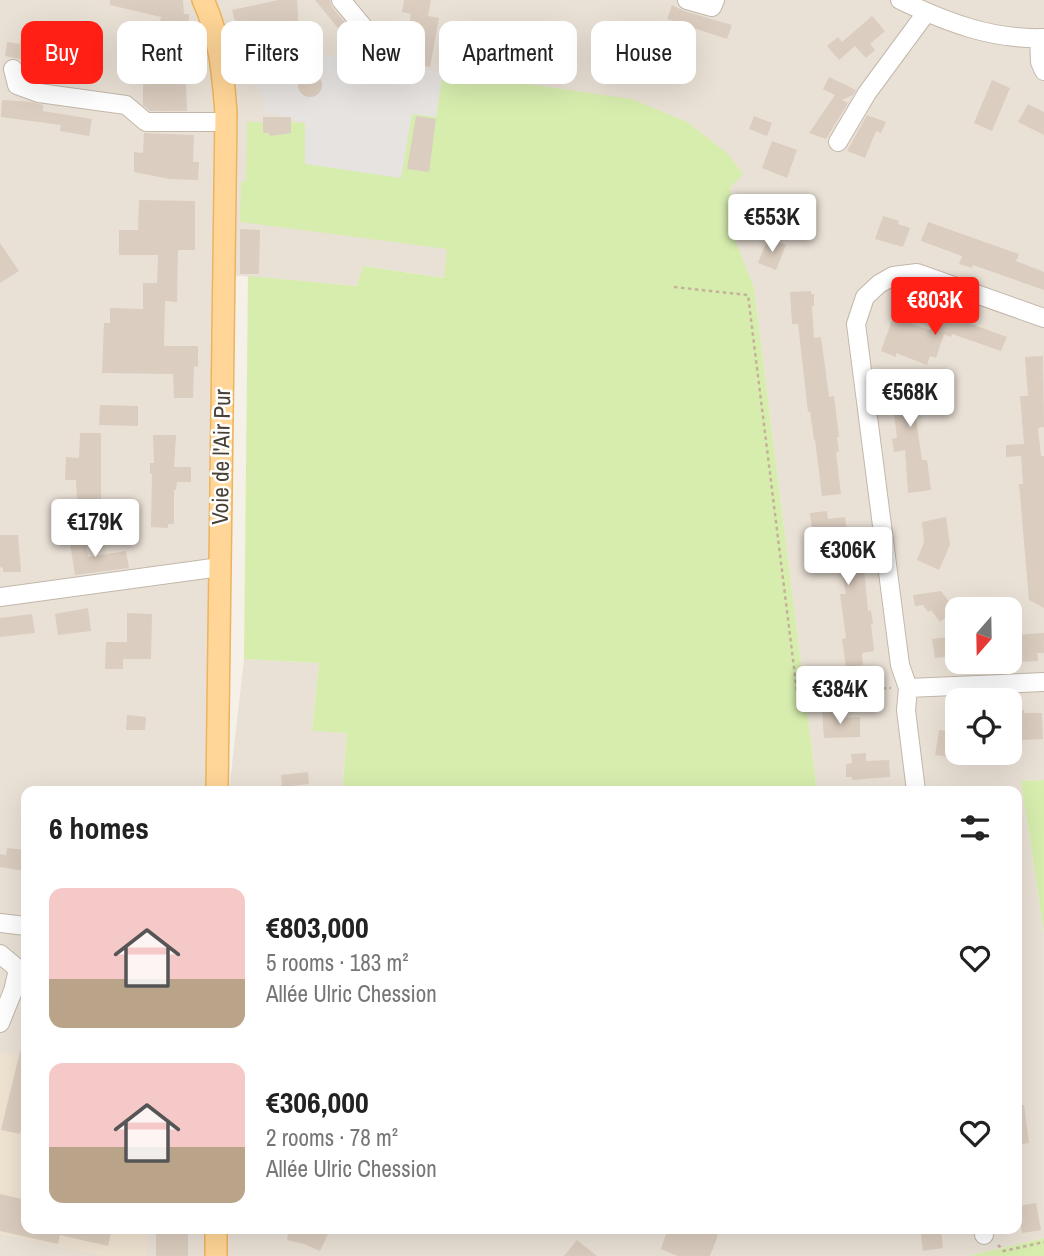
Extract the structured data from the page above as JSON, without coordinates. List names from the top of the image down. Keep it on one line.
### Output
{"streets":{"main road":["Voie de l'Air Pur"]},"north":"bottom","page":{"chip":["Buy","Rent","Filters","New","Apartment","House"],"price":["€553K","€803K","€568K","€179K","€306K","€384K"],"heading":"6 homes","list":[{"name":"€803,000","note":"5 rooms · 183 m² · Allée Ulric Chession"},{"name":"€306,000","note":"2 rooms · 78 m² · Allée Ulric Chession"}]}}
